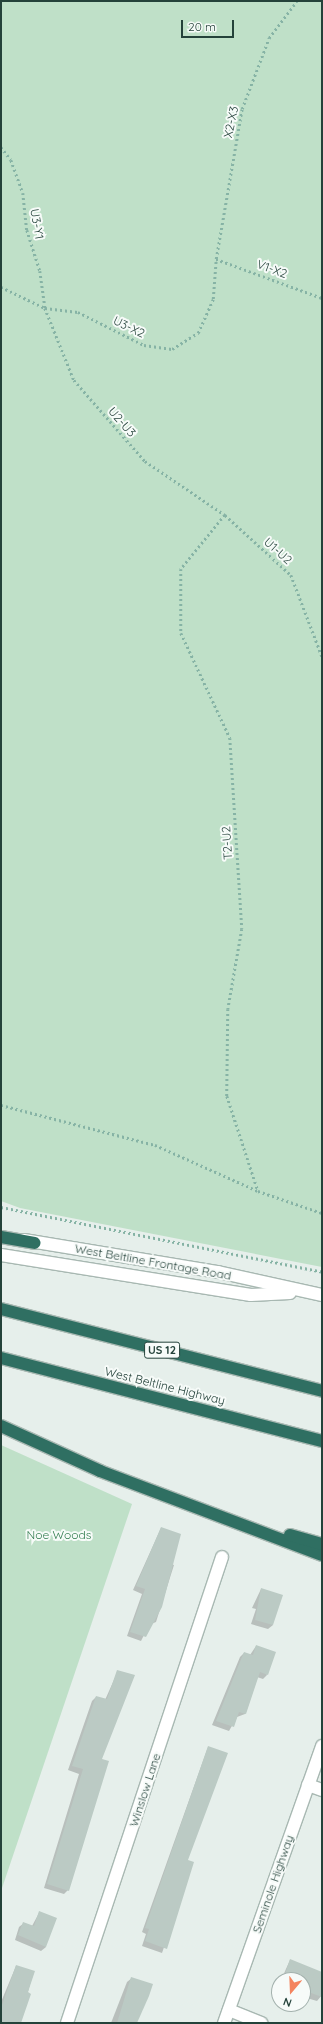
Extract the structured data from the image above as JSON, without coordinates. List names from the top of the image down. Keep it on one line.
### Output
{"streets":{"highway":["US 12","West Beltline Highway"],"street":["West Beltline Frontage Road","Winslow Lane","Seminole Highway"],"path":["X2-X3","U3-Y1","V1-X2","U3-X2","U2-U3","U1-U2","T2-U2"]},"crossings":[["X2-X3","V1-X2"],["X2-X3","U3-X2"],["U3-Y1","U3-X2"],["U3-Y1","U2-U3"],["V1-X2","U3-X2"],["U3-X2","U2-U3"],["U2-U3","U1-U2"],["U2-U3","T2-U2"],["U1-U2","T2-U2"]],"parks":["Noe Woods"],"scale_bar":"20 m","north":"bottom"}
